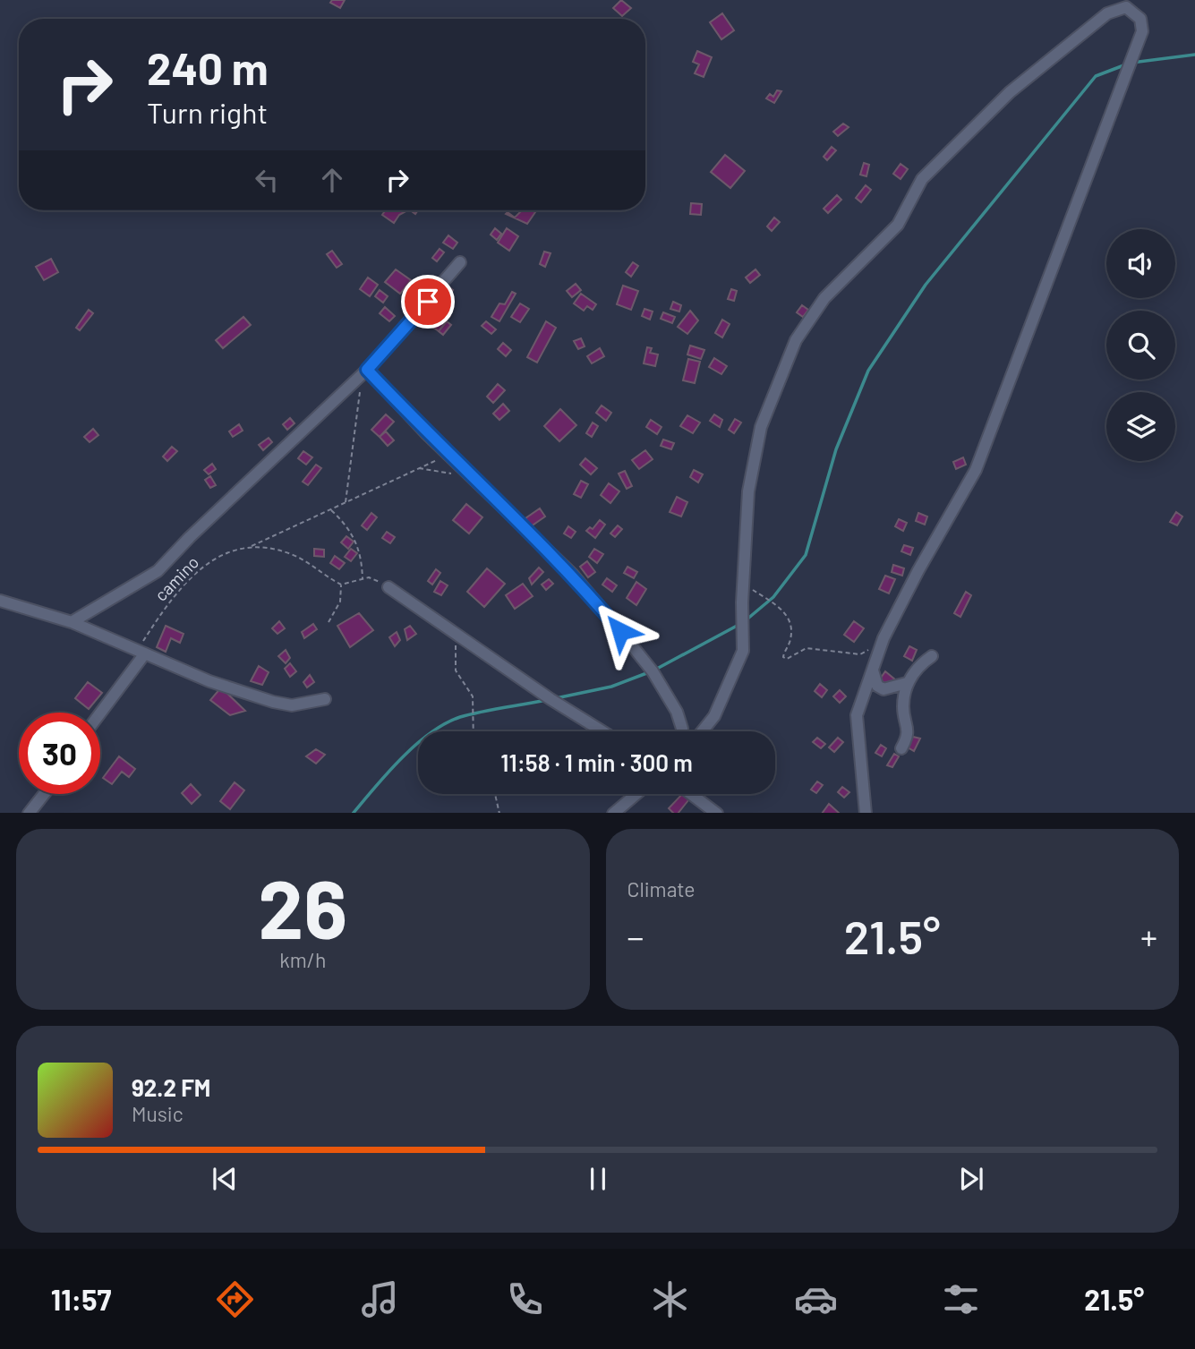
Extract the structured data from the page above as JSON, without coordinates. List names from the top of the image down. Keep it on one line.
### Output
{"streets":{"path":["camino"]},"page":{"turn":["240 m","Turn right"],"limit":"30","trip":"11:58 · 1 min · 300 m","tile":[["26","km/h"],"Climate"],"heat":["−","21.5°","+"],"song":["92.2 FM","Music"],"tabs":["11:57","21.5°"]}}
